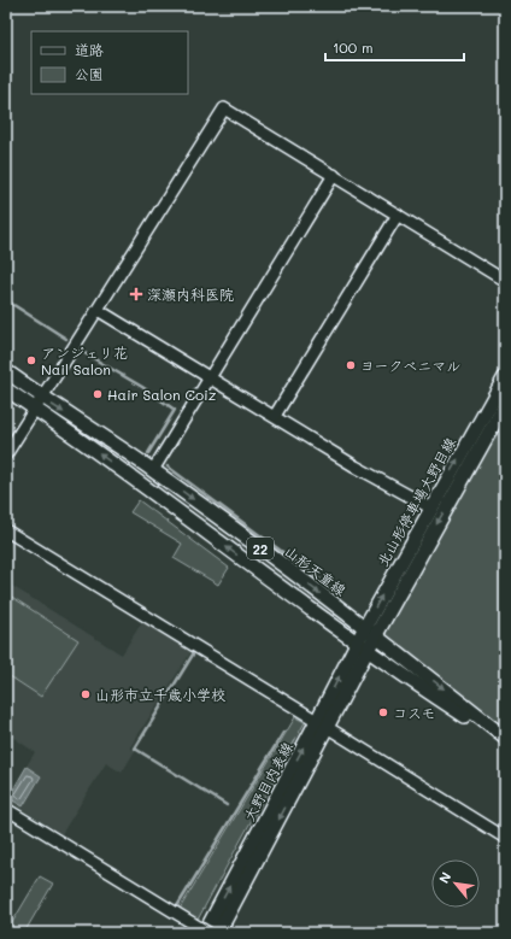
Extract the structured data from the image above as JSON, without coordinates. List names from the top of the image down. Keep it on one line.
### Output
{"streets":{"main road":["北山形停車場大野目線","22","山形天童線","大野目内表線"]},"crossings":[["北山形停車場大野目線","山形天童線"],["北山形停車場大野目線","大野目内表線"],["山形天童線","大野目内表線"]],"places":{"health":["深瀬内科医院"],"other":["アンジェリ花 Nail Salon","ヨークベニマル","Hair Salon Coiz","山形市立千歳小学校","コスモ"]},"legend":["道路","公園"],"scale_bar":"100 m","north":"top left"}
